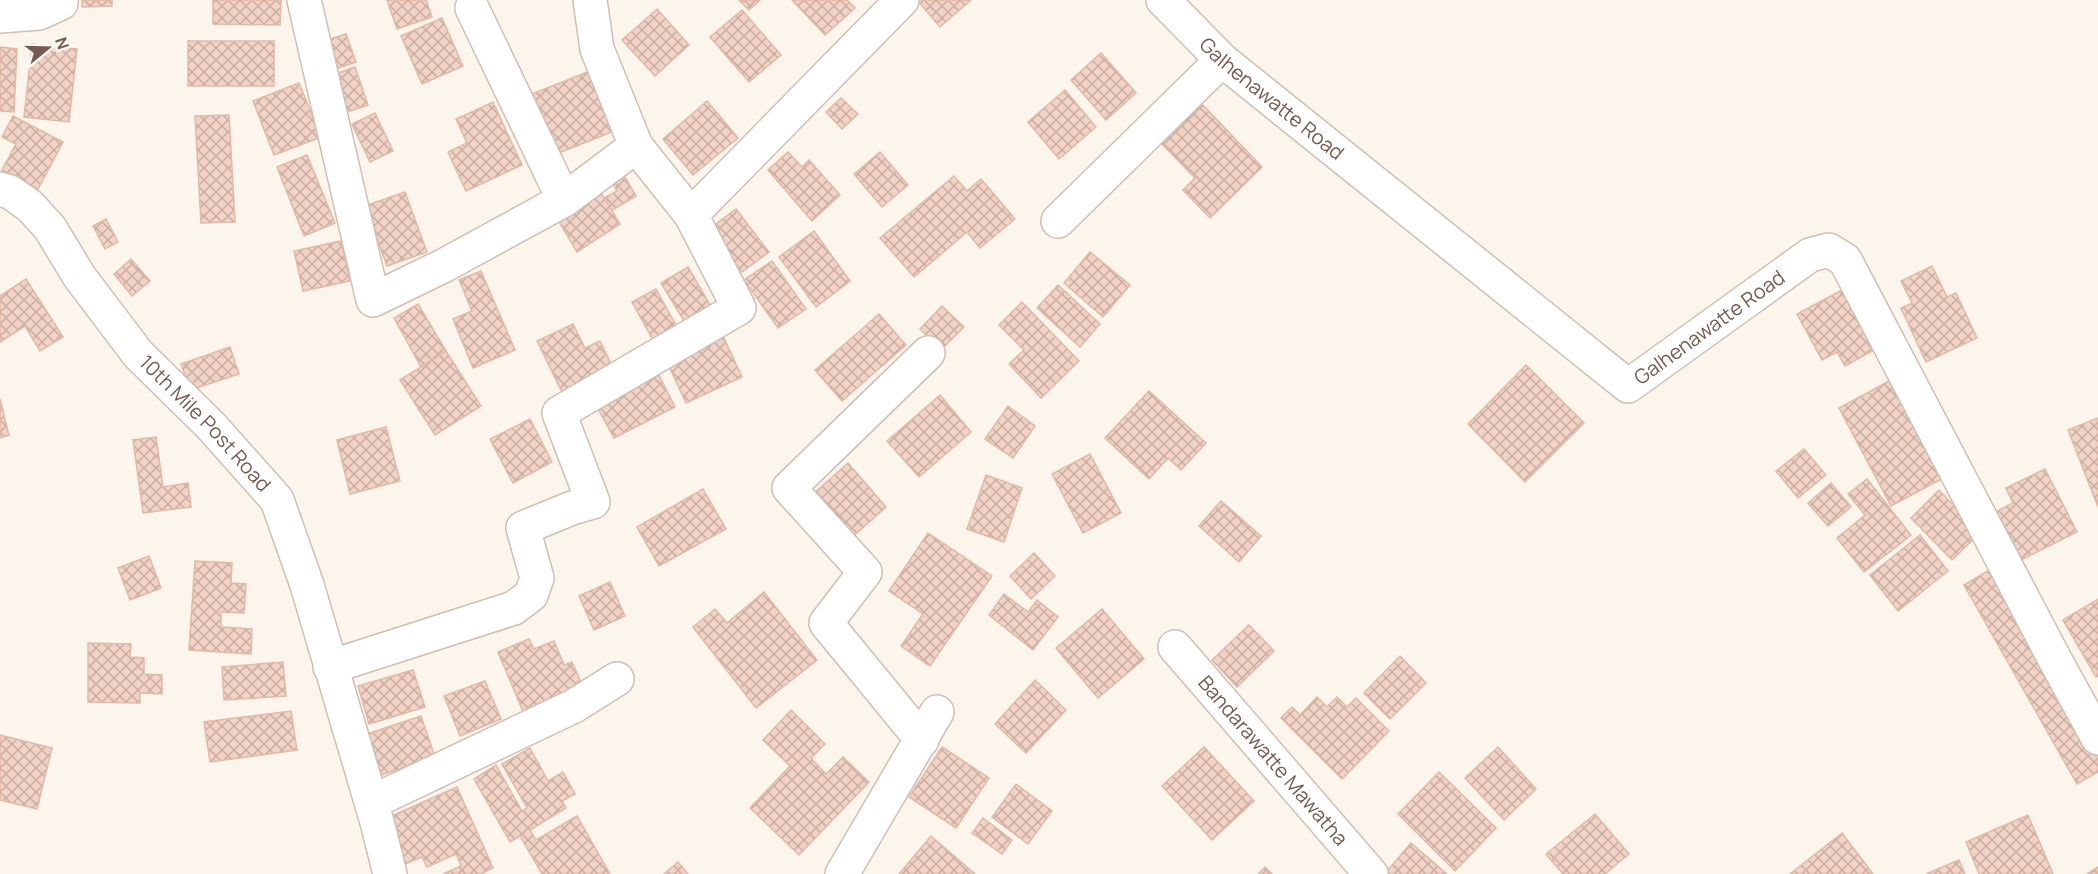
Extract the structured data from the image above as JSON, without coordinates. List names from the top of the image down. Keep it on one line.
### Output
{"streets":{"street":["Galhenawatte Road","10th Mile Post Road","Bandarawatte Mawatha"]},"north":"right"}
